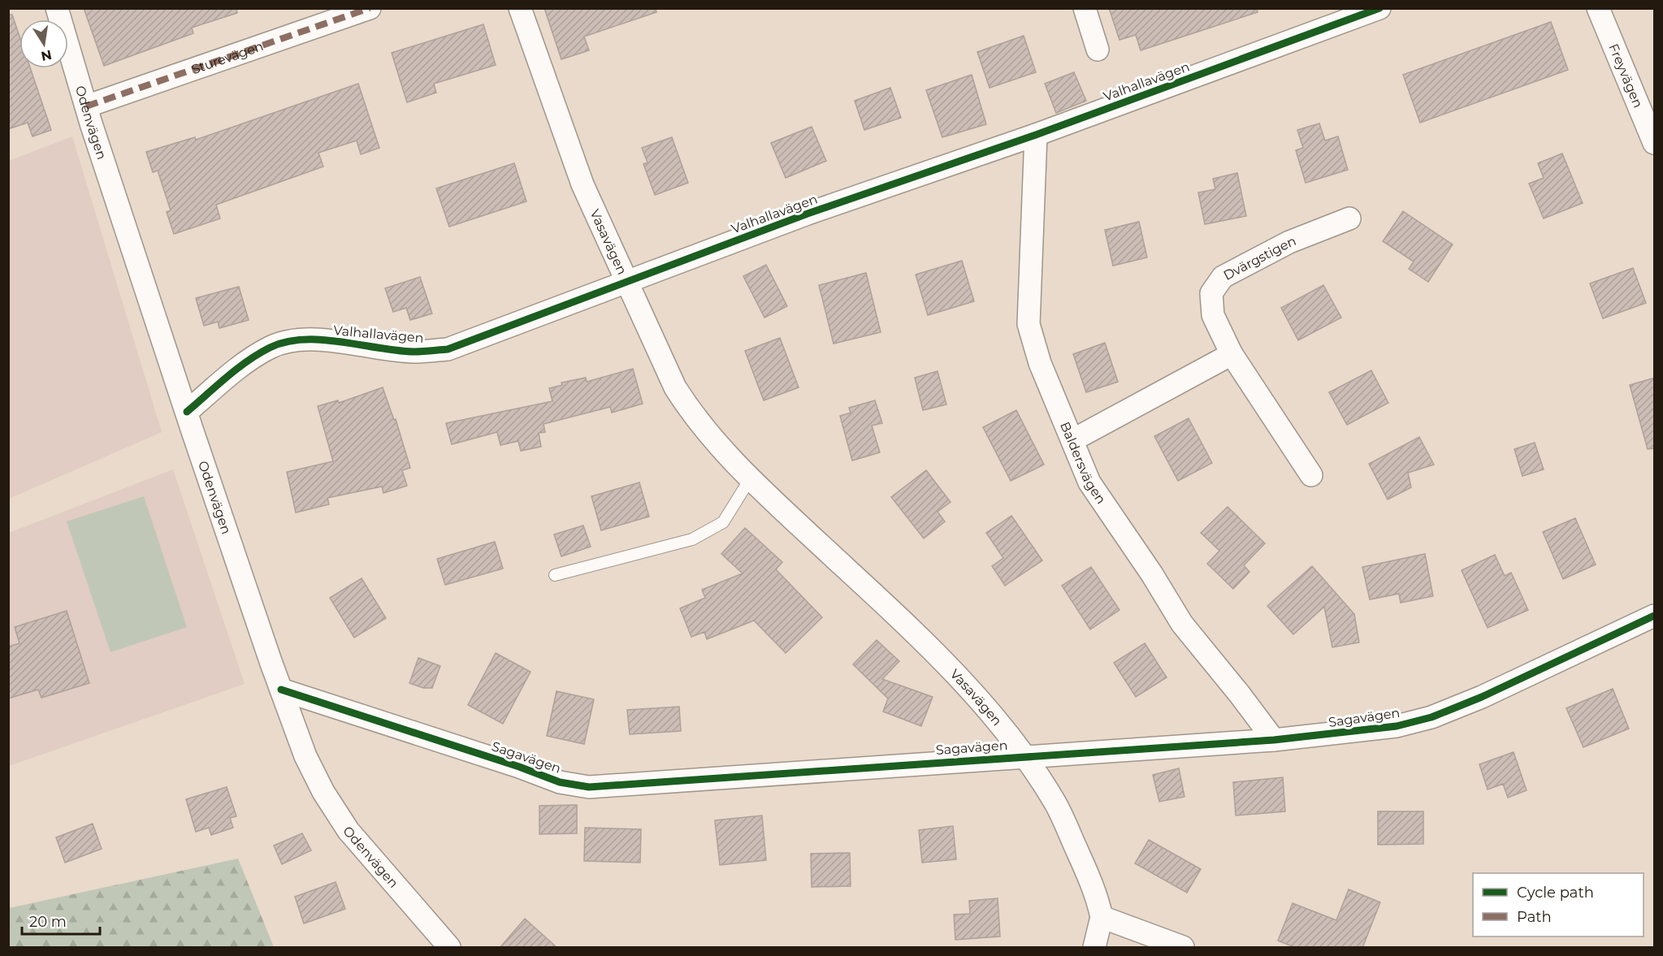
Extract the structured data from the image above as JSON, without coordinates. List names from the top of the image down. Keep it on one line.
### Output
{"streets":{"street":["Sturevägen","Freyvägen","Valhallavägen","Odenvägen","Vasavägen","Dvärgstigen","Baldersvägen","Sagavägen"]},"crossings":[["Sturevägen","Odenvägen"],["Valhallavägen","Odenvägen"],["Valhallavägen","Vasavägen"],["Valhallavägen","Baldersvägen"],["Odenvägen","Sagavägen"],["Vasavägen","Sagavägen"],["Baldersvägen","Sagavägen"]],"legend":["Cycle path","Path"],"scale_bar":"20 m","north":"bottom"}
